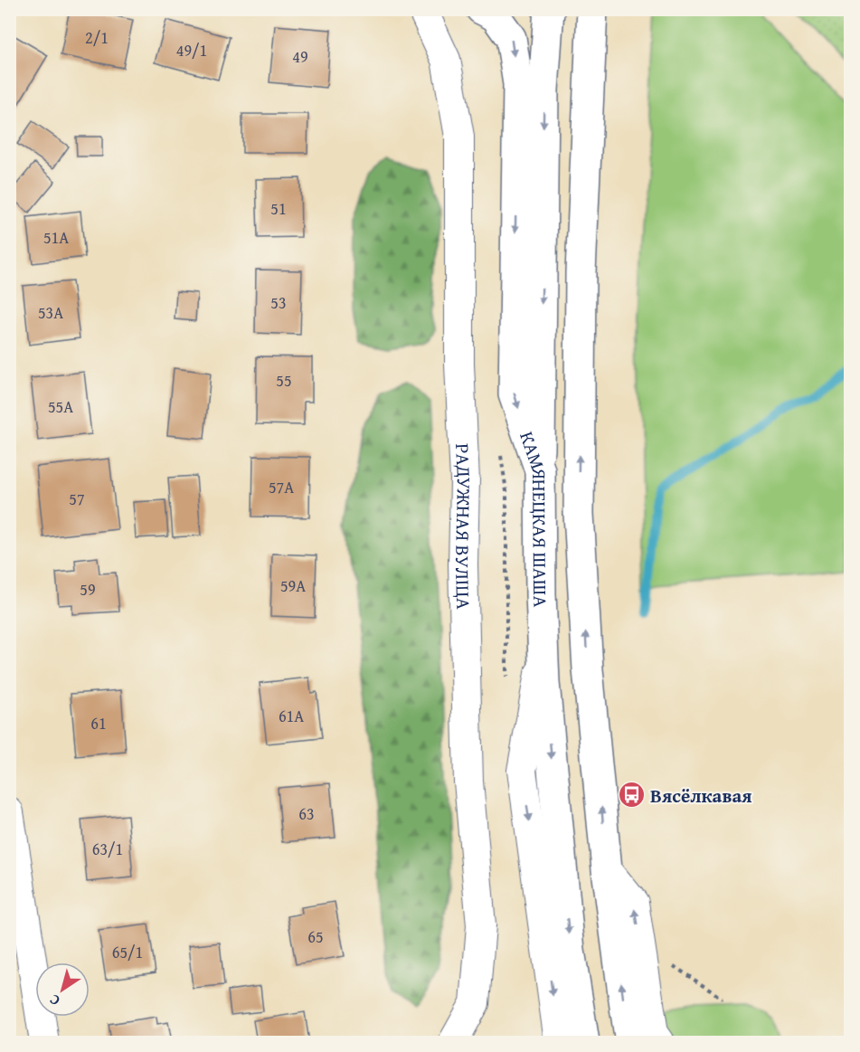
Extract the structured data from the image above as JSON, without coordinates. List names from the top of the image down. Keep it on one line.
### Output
{"streets":{"main road":["КАМЯНЕЦКАЯ ШАША"],"street":["РАДУЖНАЯ ВУЛІЦА"]},"places":{"bus stop":["Вясёлкавая"]},"house_numbers":["2/1","49/1","49","51","51А","53","53А","55","55А","57А","57","59А","59","61А","61","63","63/1","65","65/1"],"north":"bottom left"}
